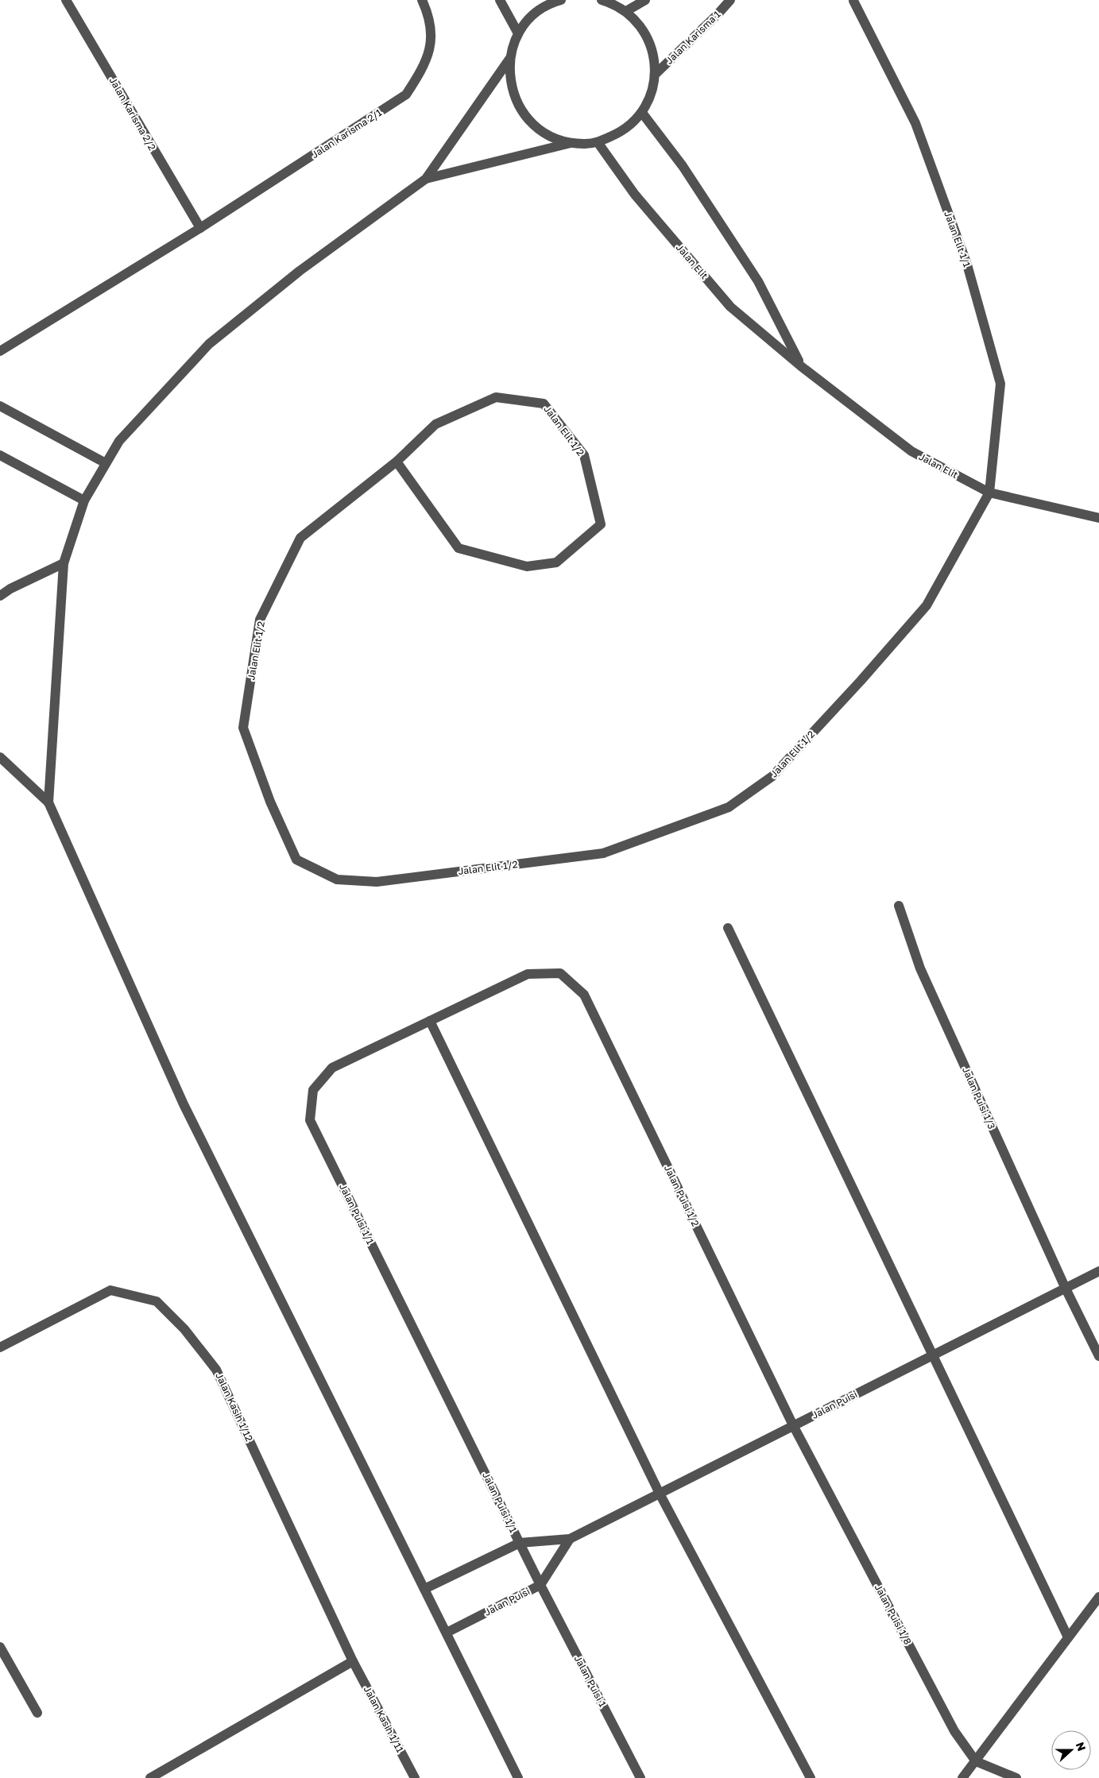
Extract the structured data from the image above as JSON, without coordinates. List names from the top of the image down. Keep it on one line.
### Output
{"streets":{"street":["Jalan Karisma 1","Jalan Karisma 2/2","Jalan Karisma 2/1","Jalan Elit 1/1","Jalan Elit","Jalan Elit 1/2","Jalan Puisi 1/3","Jalan Puisi 1/2","Jalan Puisi 1/1","Jalan Puisi","Jalan Kasih 1/12","Jalan Puisi 1/8","Jalan Puisi 1","Jalan Kasih 1/11"]},"crossings":[["Jalan Karisma 2/2","Jalan Karisma 2/1"],["Jalan Elit 1/1","Jalan Elit"],["Jalan Elit 1/1","Jalan Elit 1/2"],["Jalan Elit","Jalan Elit 1/2"],["Jalan Puisi 1/3","Jalan Puisi"],["Jalan Puisi 1/2","Jalan Puisi 1/1"],["Jalan Puisi 1/2","Jalan Puisi"],["Jalan Puisi 1/2","Jalan Puisi 1/8"],["Jalan Puisi 1/1","Jalan Puisi"],["Jalan Puisi 1/1","Jalan Puisi 1"],["Jalan Puisi","Jalan Puisi 1/8"],["Jalan Puisi","Jalan Puisi 1"],["Jalan Kasih 1/12","Jalan Kasih 1/11"]],"north":"right"}
